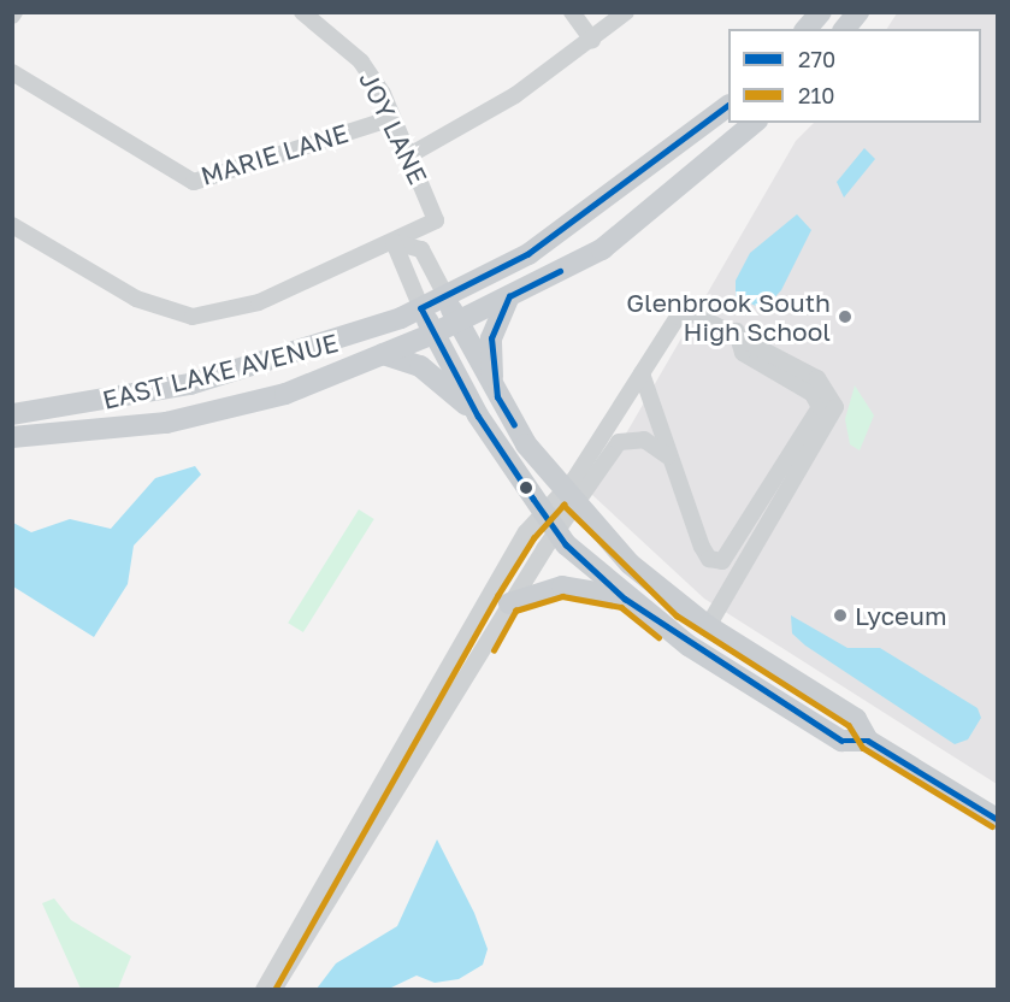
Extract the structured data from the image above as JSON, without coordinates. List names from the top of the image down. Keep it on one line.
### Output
{"streets":{"main road":["EAST LAKE AVENUE"],"street":["JOY LANE","MARIE LANE"]},"crossings":[["JOY LANE","MARIE LANE"]],"places":["Glenbrook South High School","Lyceum"],"lines":["transit line 270","transit line 210"],"legend":["270","210"]}
